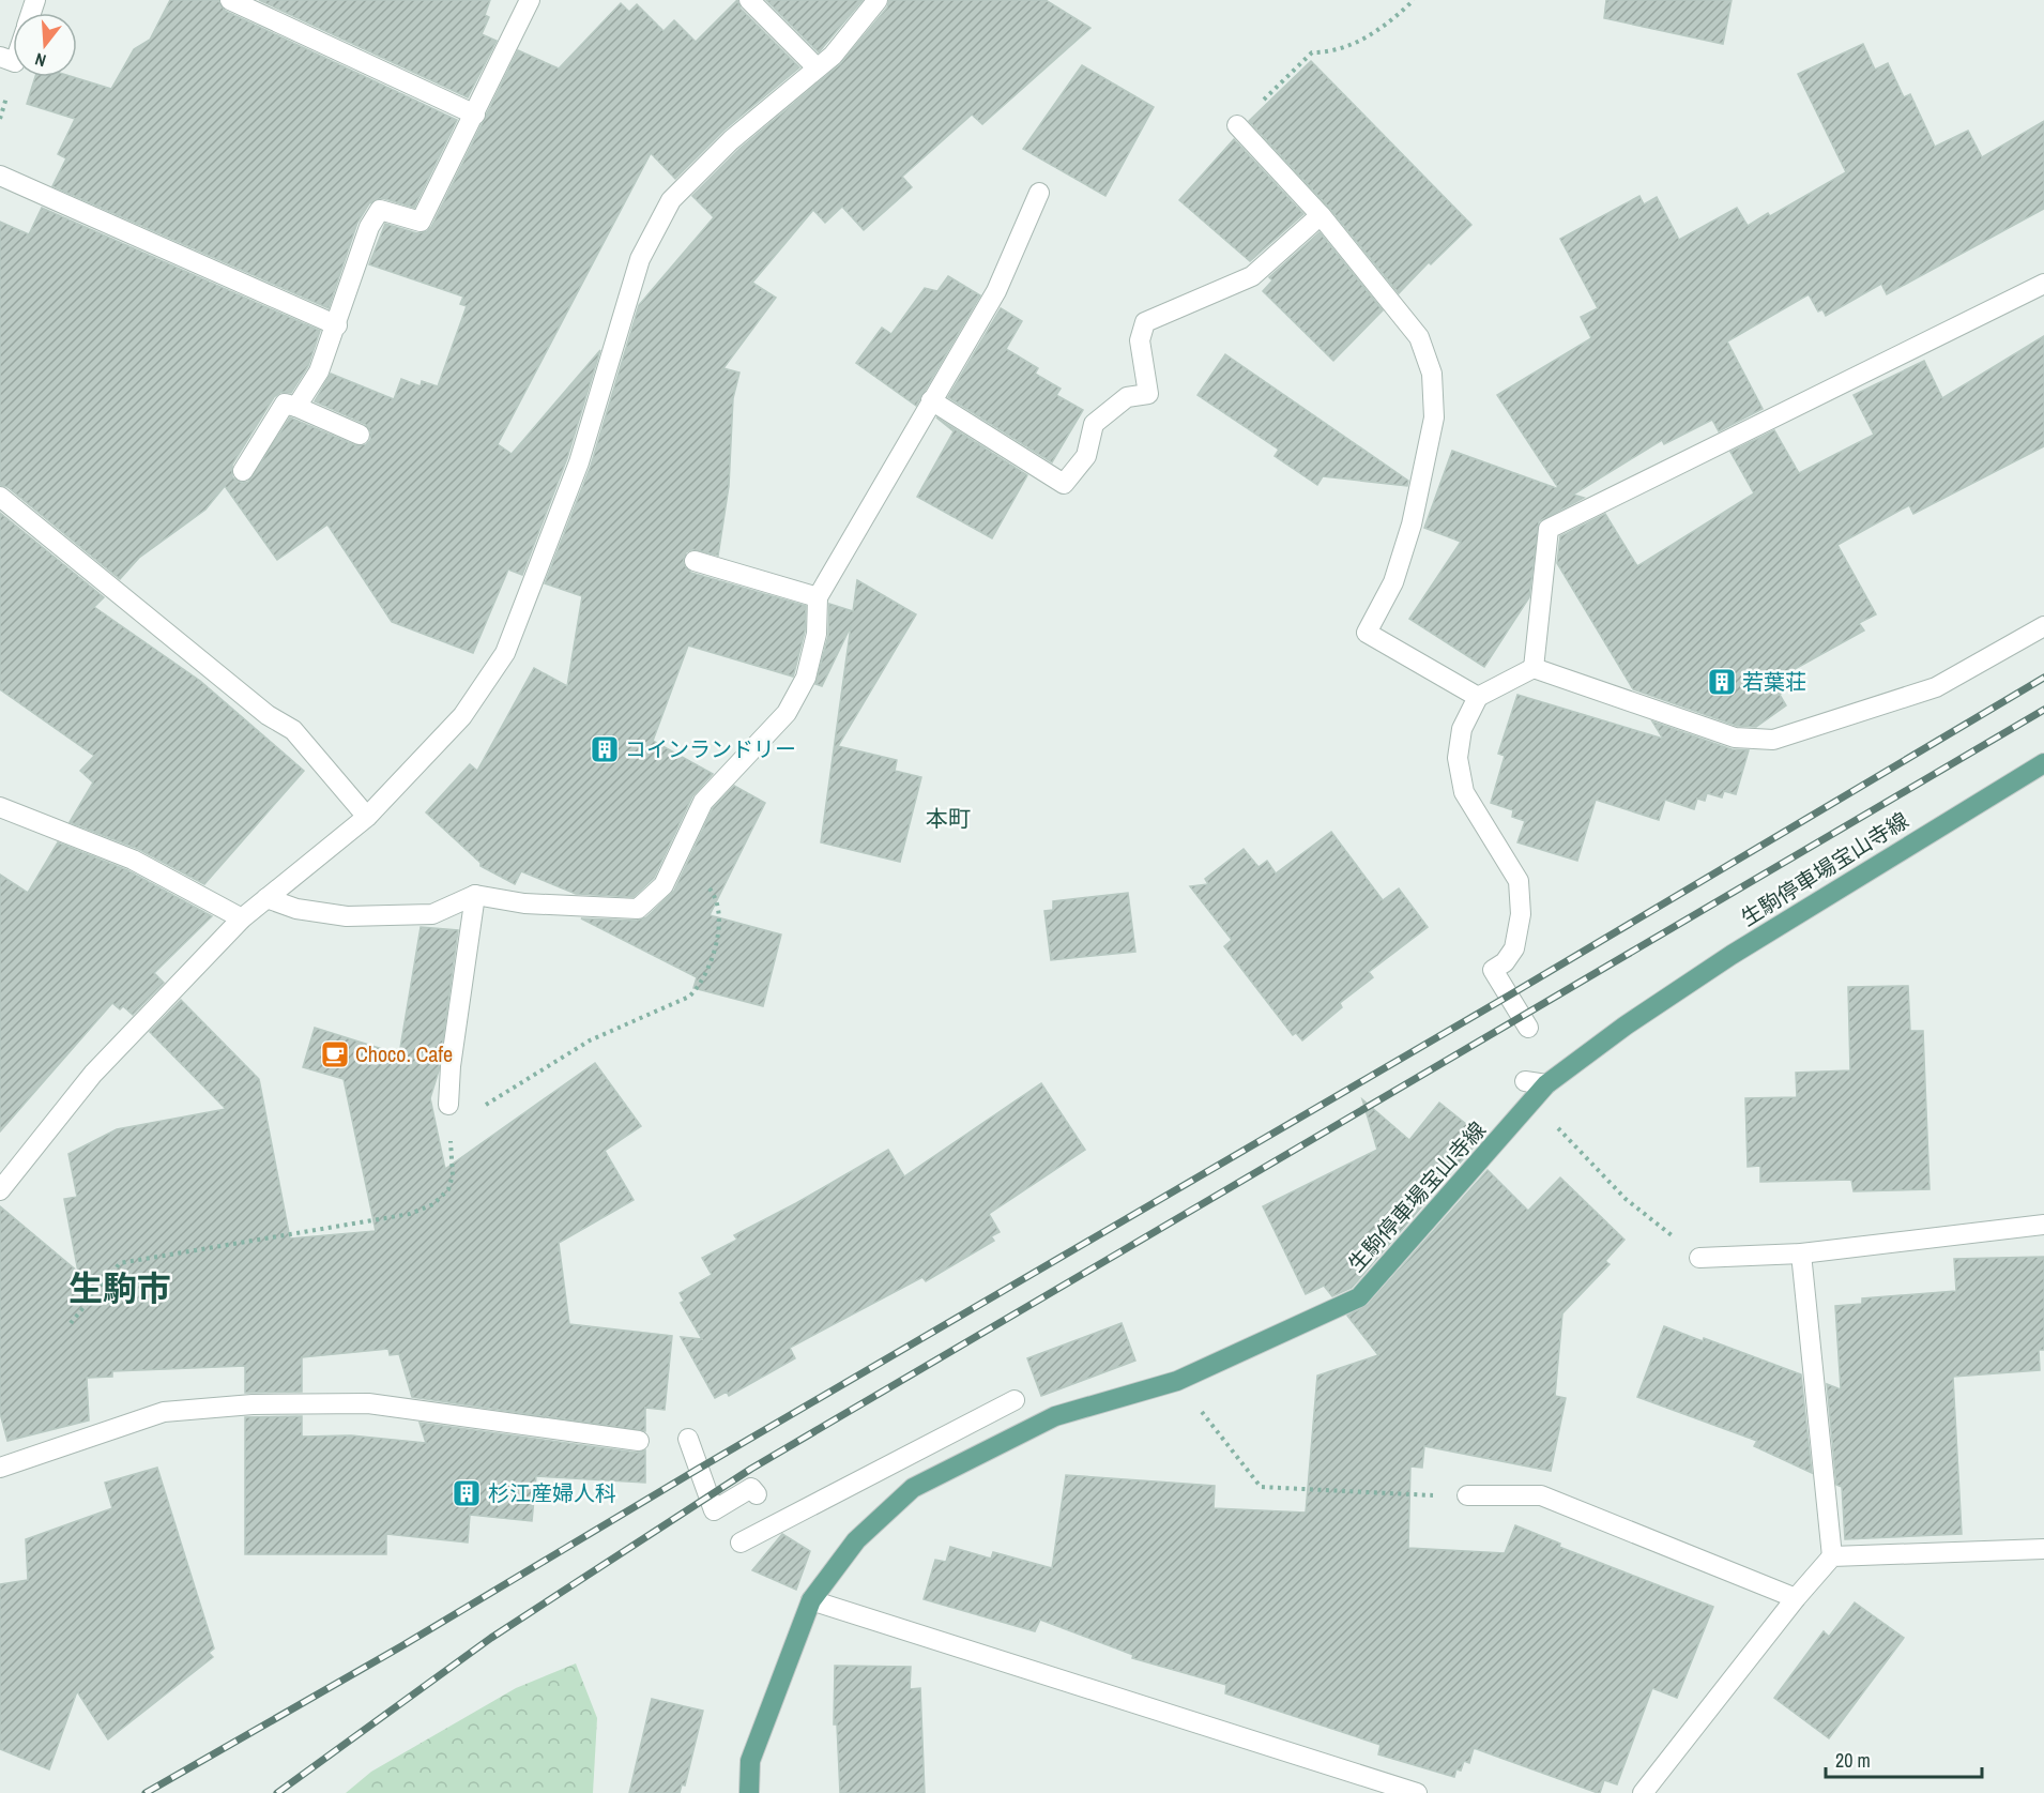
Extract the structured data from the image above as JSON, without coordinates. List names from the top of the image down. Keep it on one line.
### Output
{"streets":{"main road":["生駒停車場宝山寺線"]},"districts":["本町","生駒市"],"places":{"building":["若葉荘","コインランドリー","杉江産婦人科"],"cafe":["Choco. Cafe"]},"scale_bar":"20 m","north":"bottom"}
